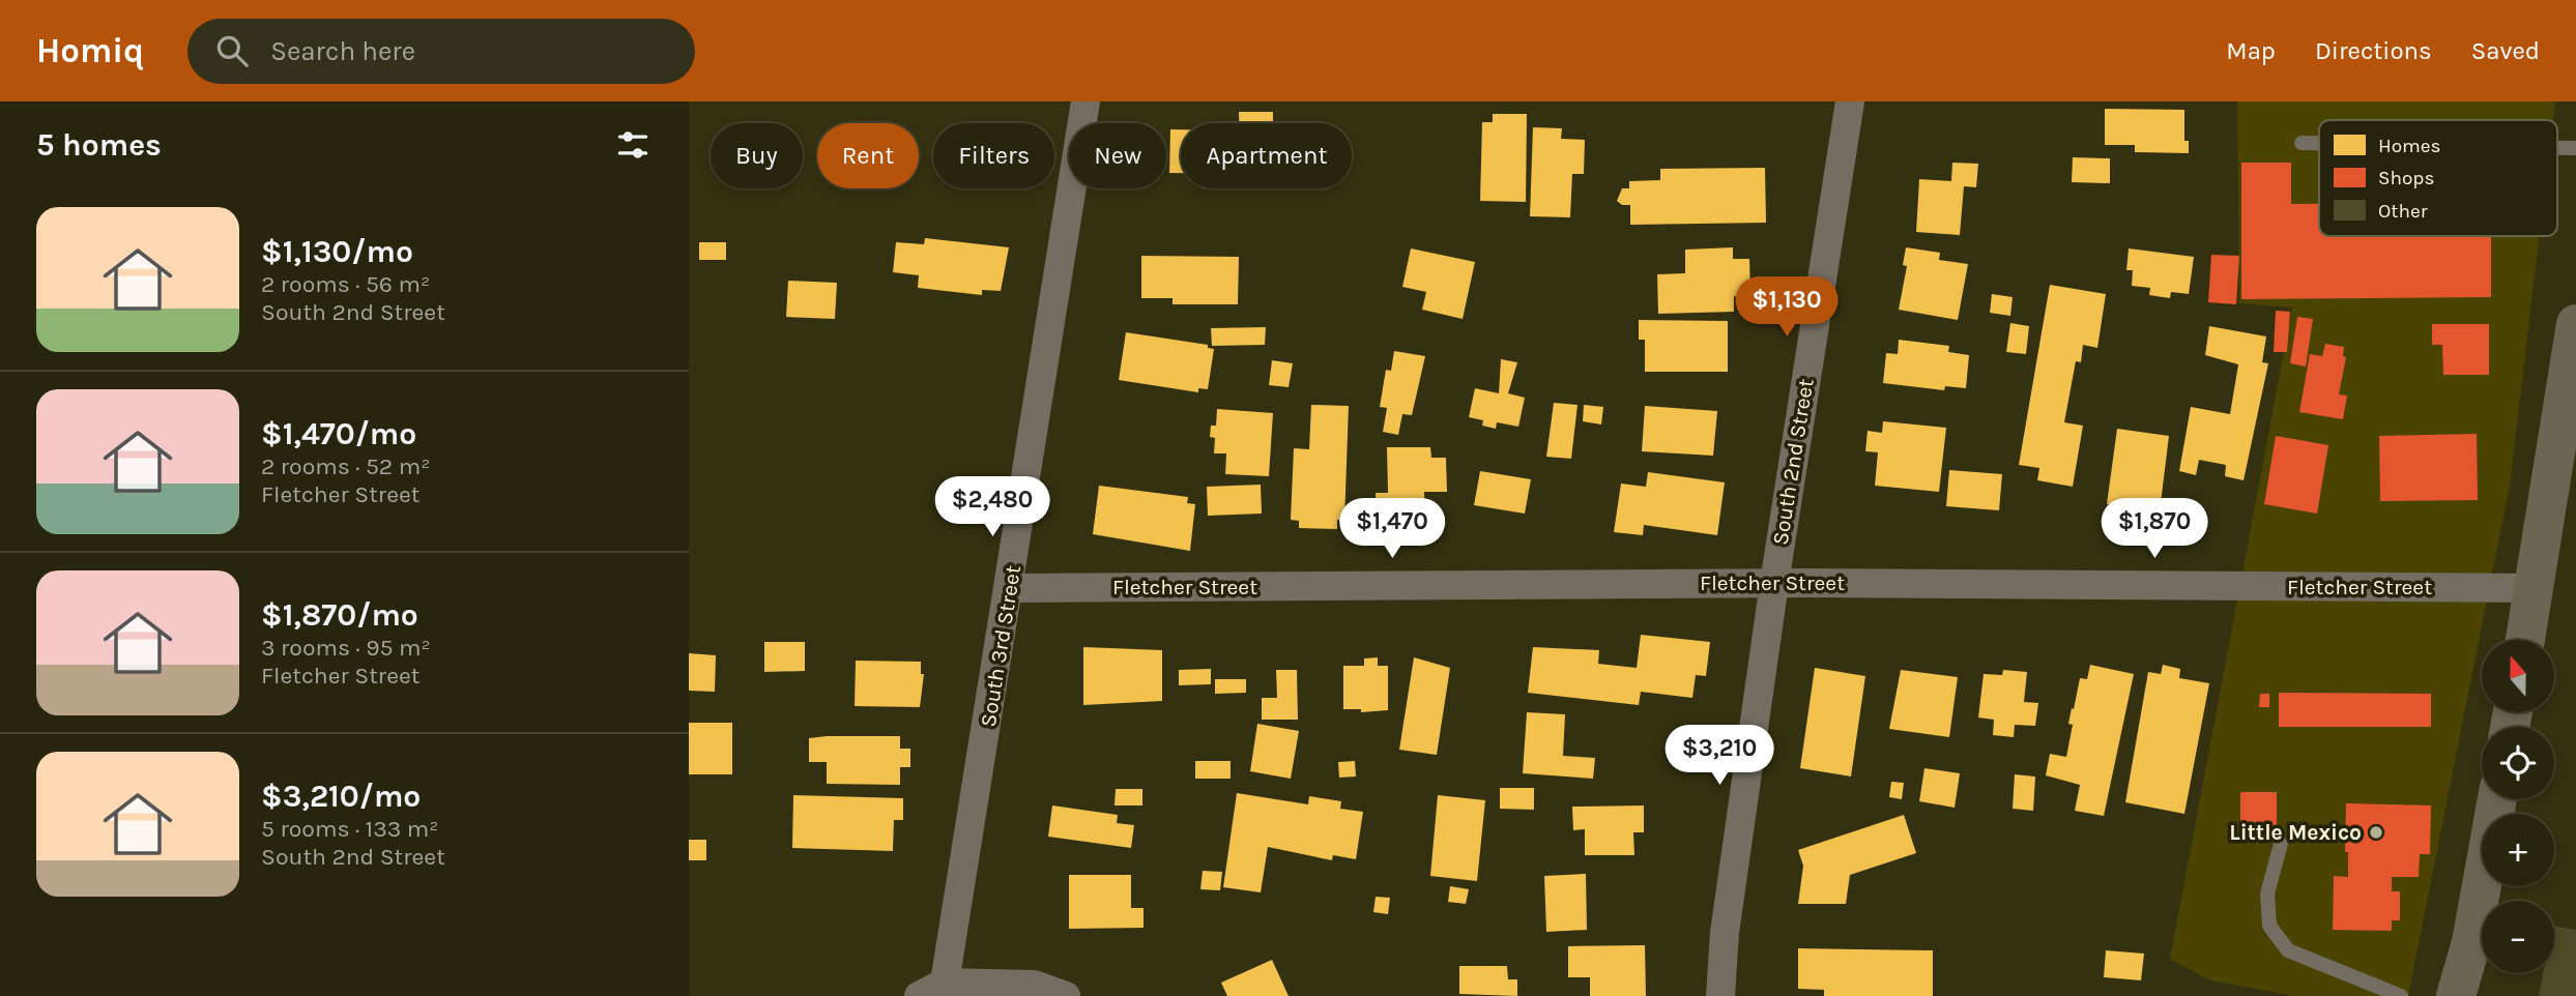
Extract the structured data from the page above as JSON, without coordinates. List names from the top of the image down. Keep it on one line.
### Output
{"streets":{"street":["South 2nd Street","Fletcher Street","South 3rd Street"]},"crossings":[["South 2nd Street","Fletcher Street"],["Fletcher Street","South 3rd Street"]],"places":["Little Mexico"],"legend":["Homes","Shops","Other"],"north":"top","page":{"header":"Homiq","search":"Search here","nav":["Map","Directions","Saved"],"heading":"5 homes","chip":["Buy","Rent","Filters","New","Apartment"],"list":[{"name":"$1,130/mo","note":"2 rooms · 56 m² · South 2nd Street"},{"name":"$1,470/mo","note":"2 rooms · 52 m² · Fletcher Street"},{"name":"$1,870/mo","note":"3 rooms · 95 m² · Fletcher Street"},{"name":"$3,210/mo","note":"5 rooms · 133 m² · South 2nd Street"}],"price":["$1,130","$2,480","$1,470","$1,870","$3,210"],"map_buttons":["+","−"]}}
